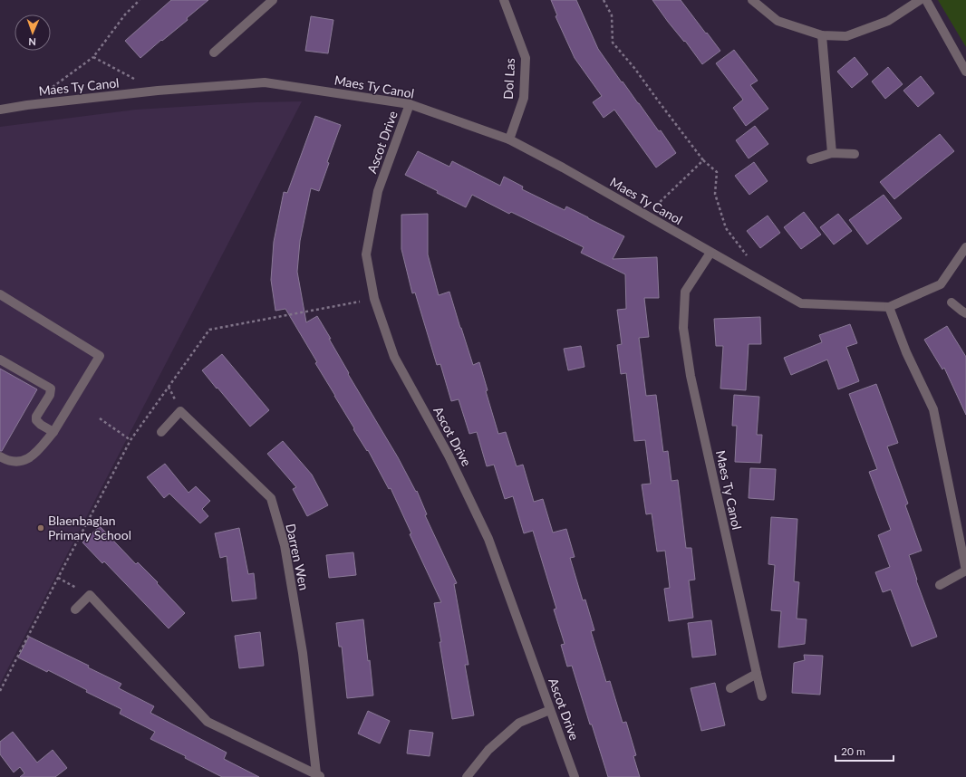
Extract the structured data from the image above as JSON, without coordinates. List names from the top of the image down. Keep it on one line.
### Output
{"streets":{"street":["Dol Las","Maes Ty Canol","Ascot Drive","Darren Wen"]},"crossings":[["Dol Las","Maes Ty Canol"],["Maes Ty Canol","Ascot Drive"]],"places":["Blaenbaglan Primary School"],"scale_bar":"20 m","north":"bottom"}
